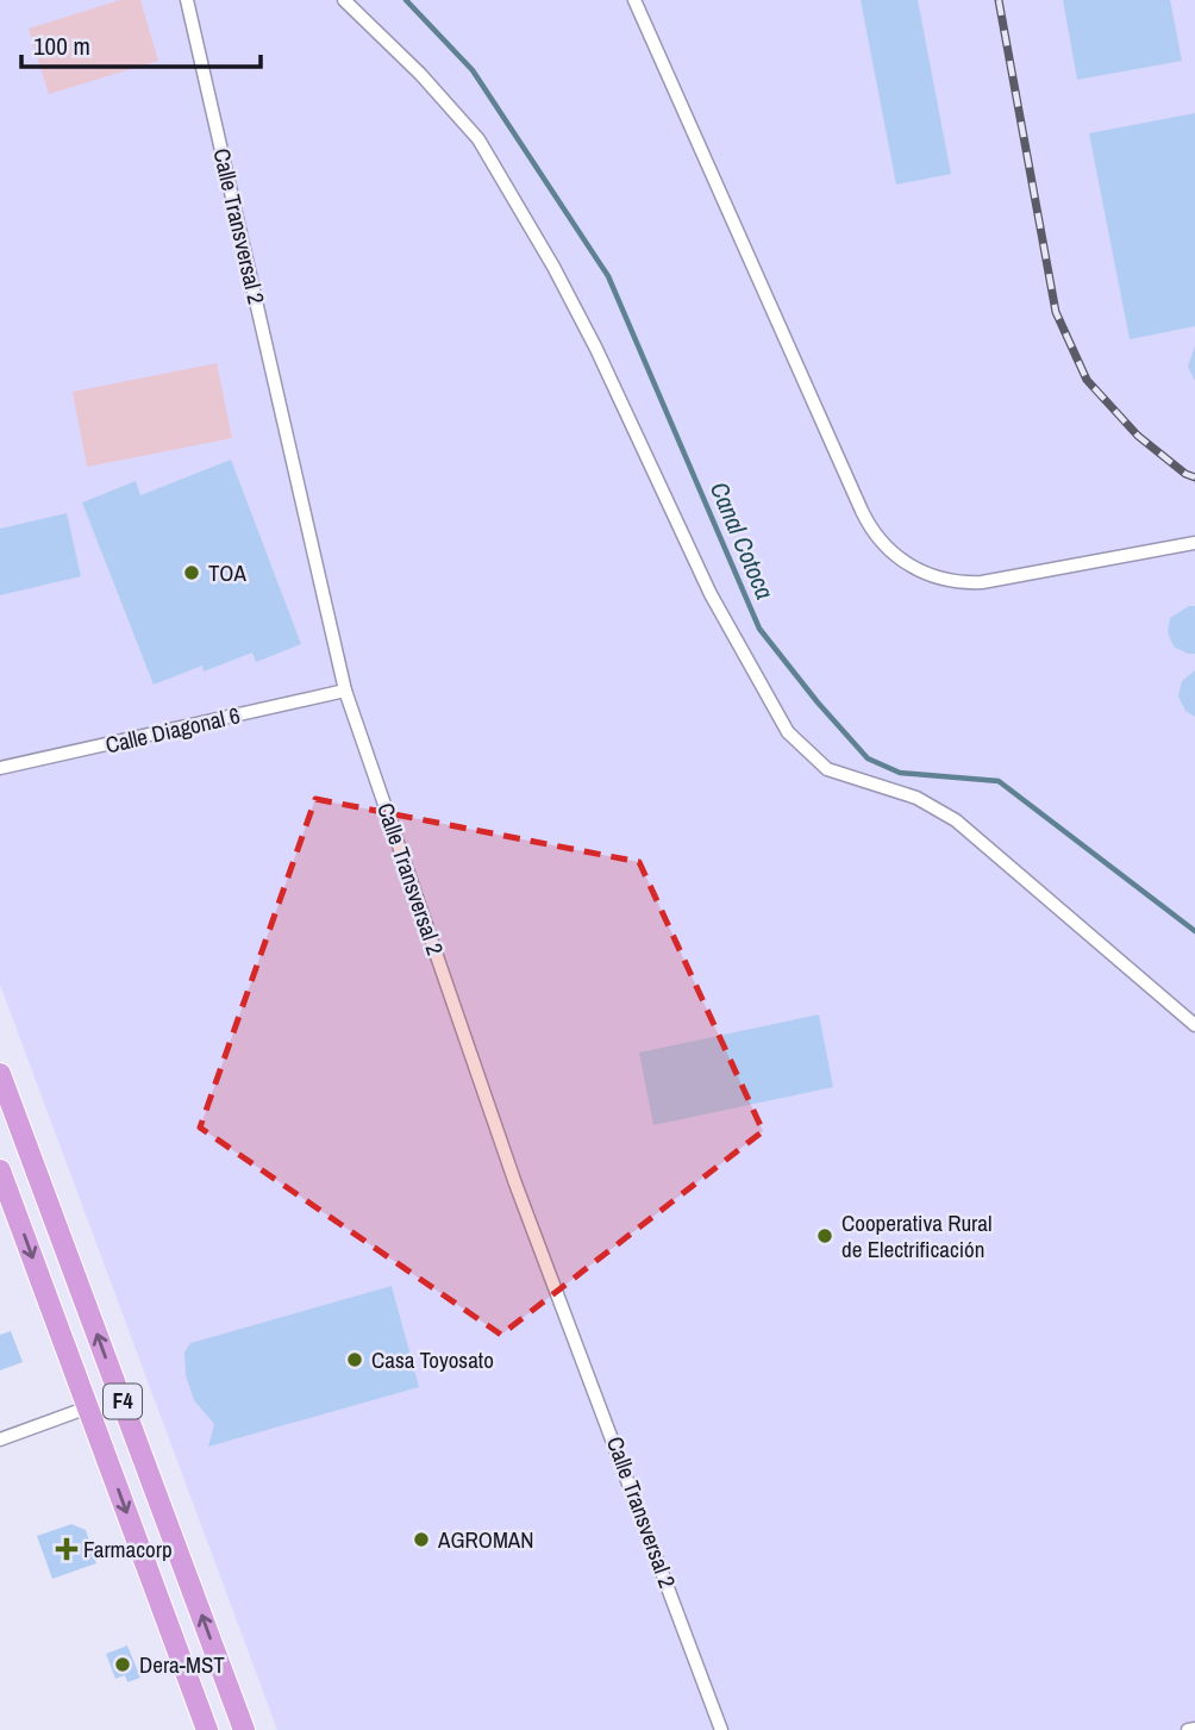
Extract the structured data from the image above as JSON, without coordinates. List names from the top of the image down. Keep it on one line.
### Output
{"streets":{"highway":["F4"],"street":["Calle Transversal 2","Calle Diagonal 6"]},"crossings":[["Calle Transversal 2","Calle Diagonal 6"]],"water":["Canal Cotoca"],"places":{"other":["TOA","Cooperativa Rural de Electrificación","Casa Toyosato","AGROMAN","Dera-MST"],"health":["Farmacorp"]},"scale_bar":"100 m"}
